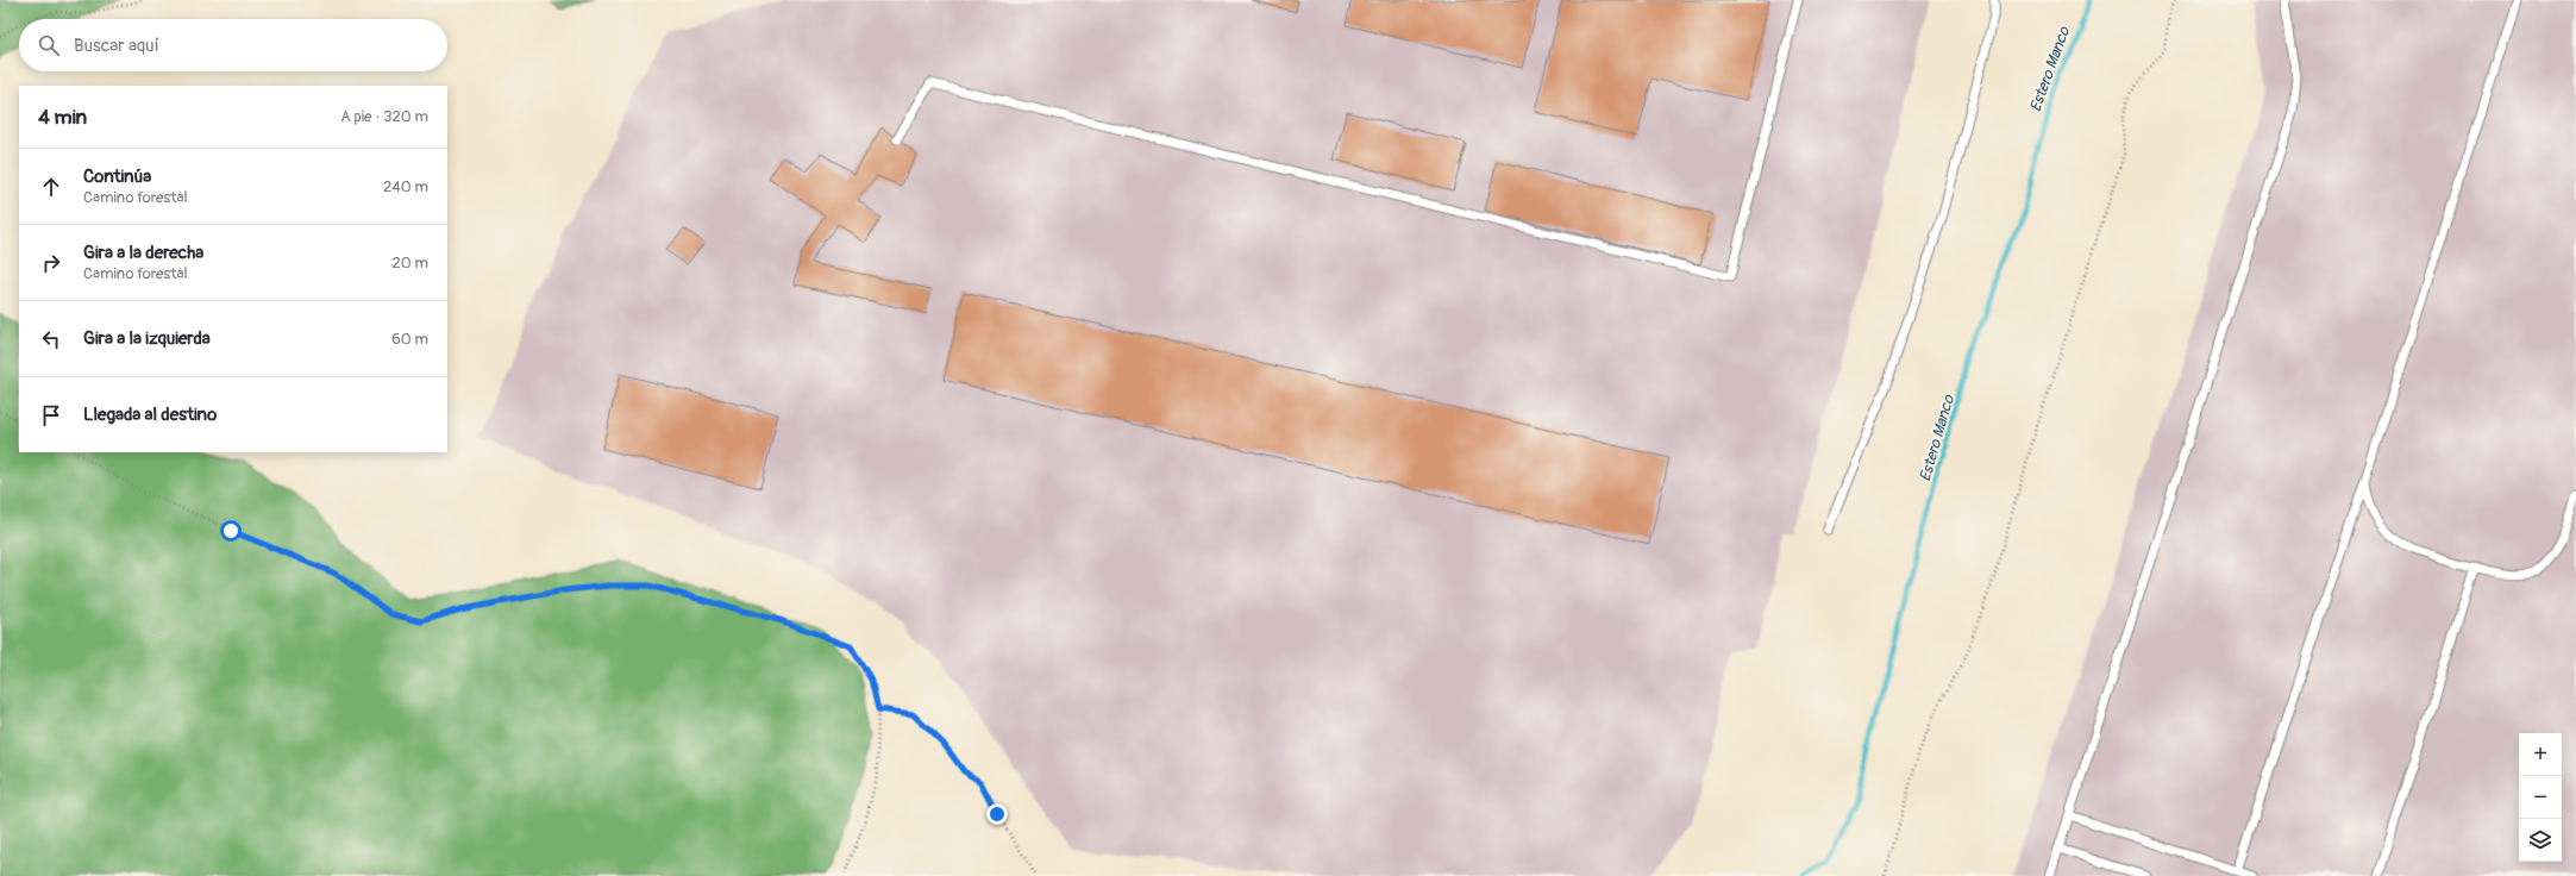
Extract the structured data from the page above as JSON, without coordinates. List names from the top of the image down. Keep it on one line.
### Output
{"water":["Estero Manco"],"page":{"search":"Buscar aquí","heading":["4 min","A pie · 320 m"],"list":[["Continúa","Camino forestal","240 m"],["Gira a la derecha","Camino forestal","20 m"],["Gira a la izquierda","60 m"],"Llegada al destino"],"map_buttons":["+","−"]}}
